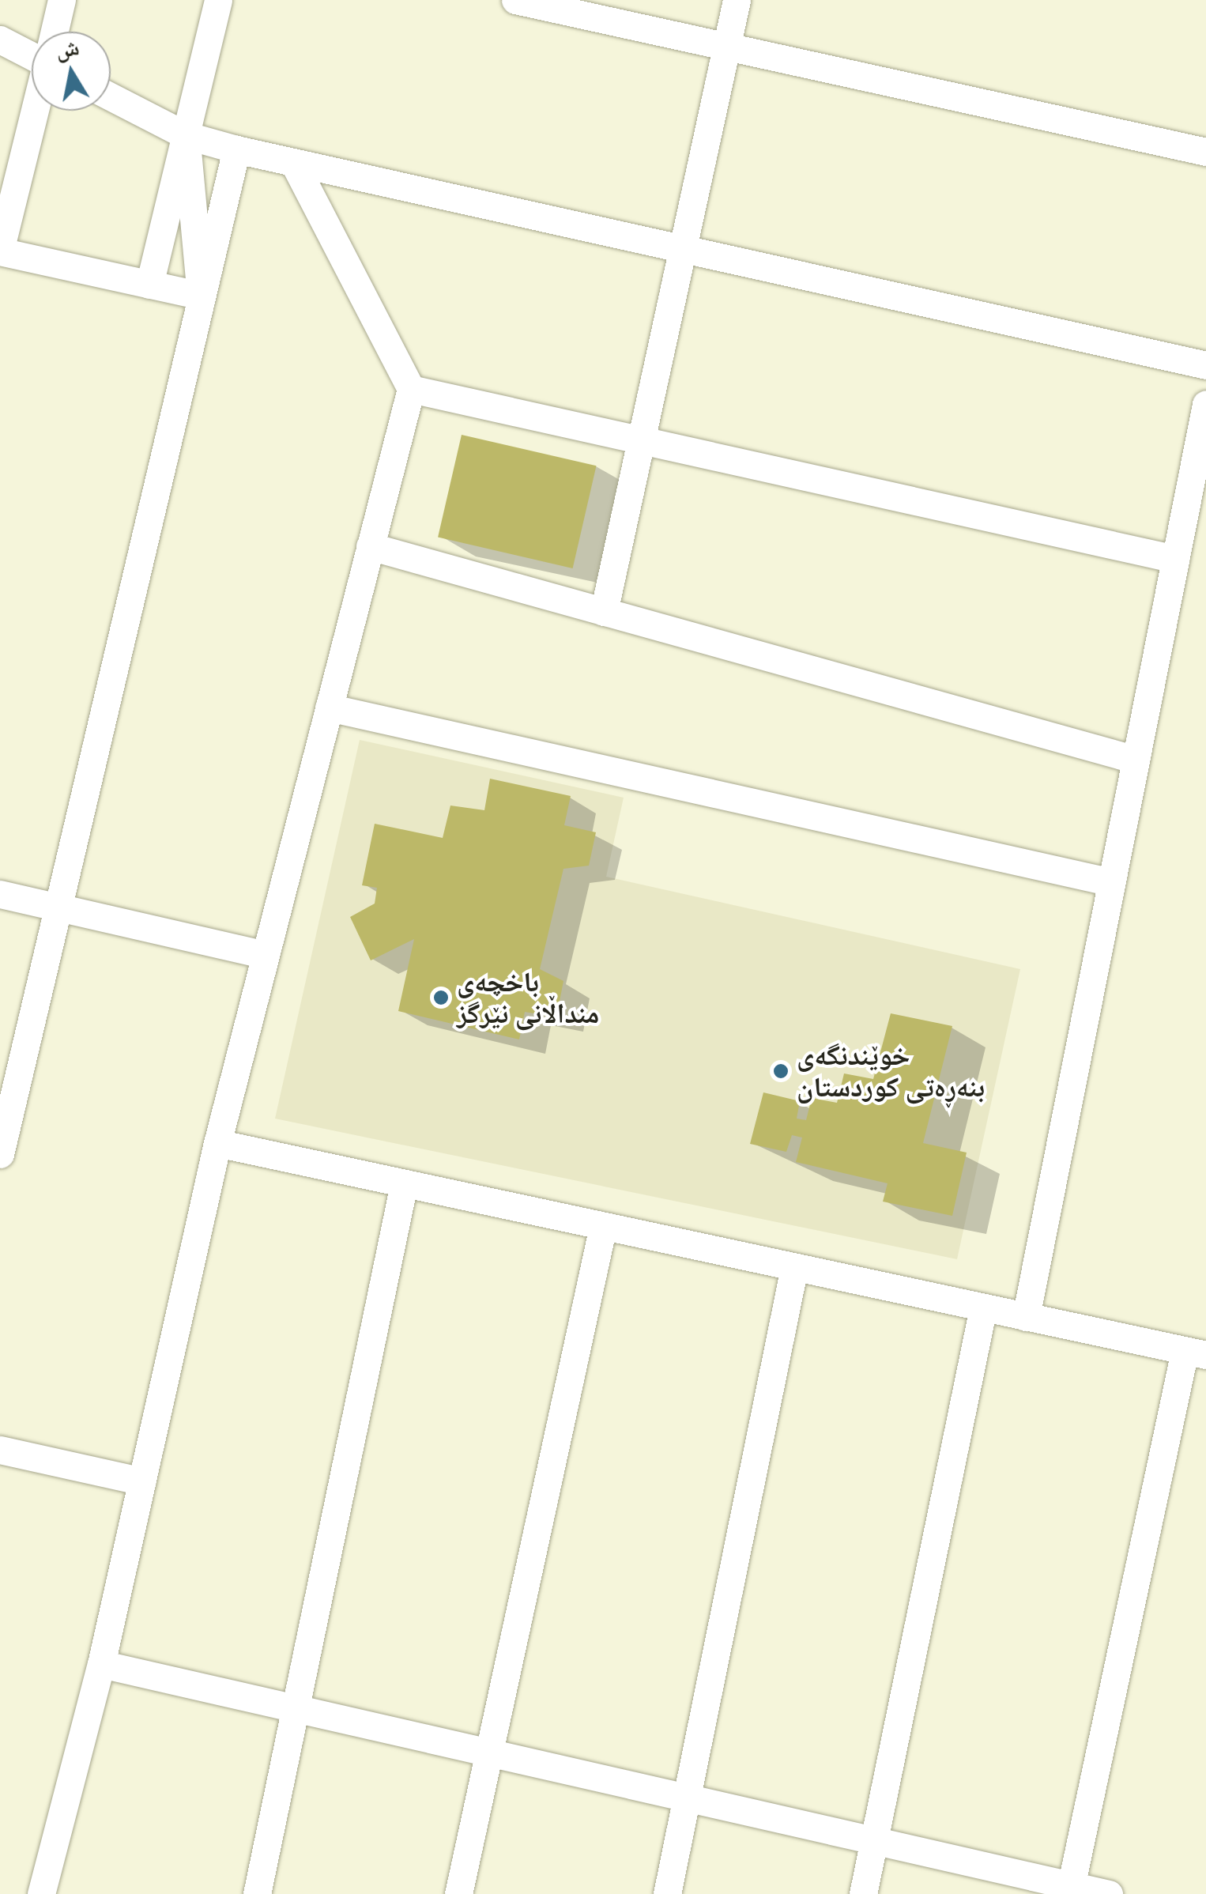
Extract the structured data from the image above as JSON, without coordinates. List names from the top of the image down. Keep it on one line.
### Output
{"places":["باخچەی منداڵانی نێرگز","خوێندنگەی بنەڕەتی کوردستان"],"north":"top"}
